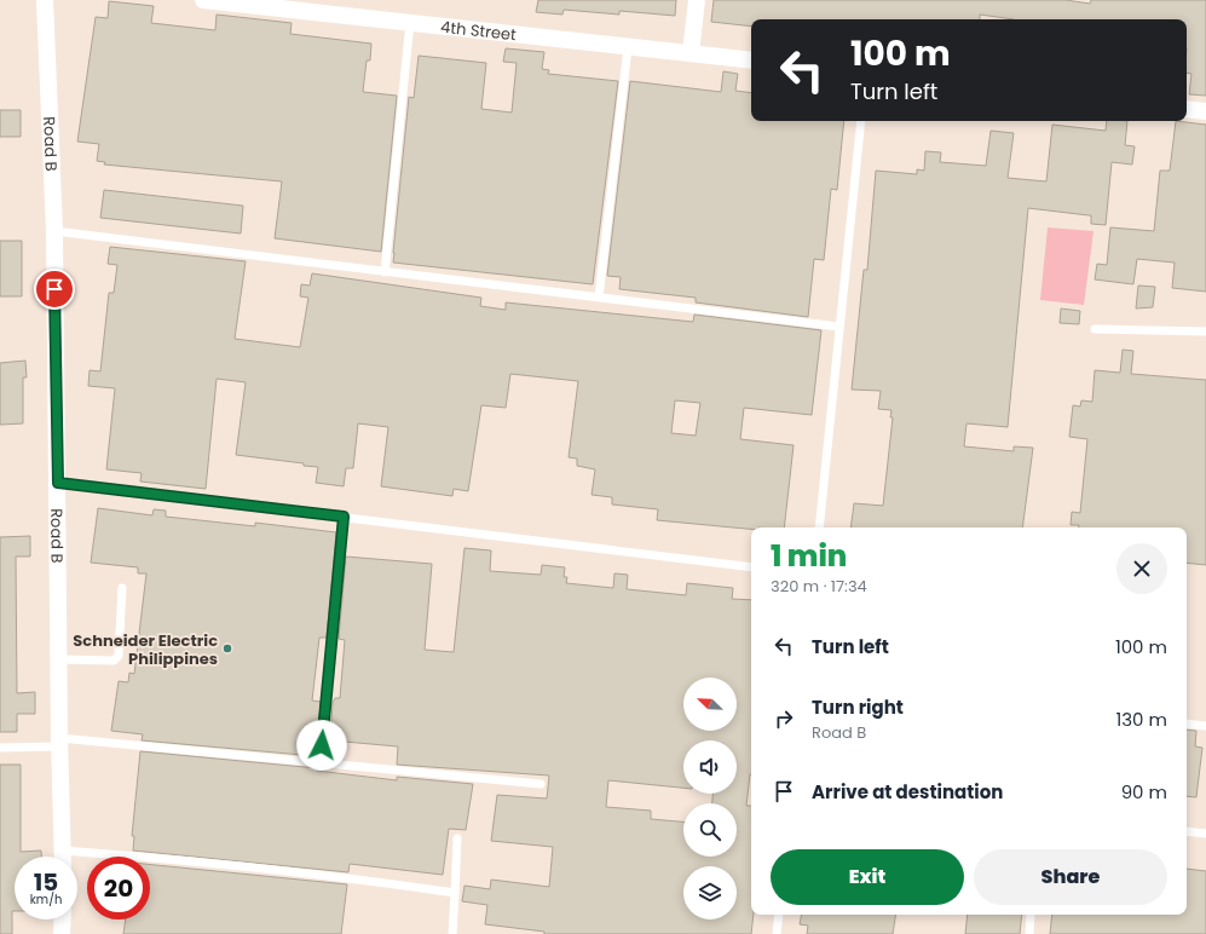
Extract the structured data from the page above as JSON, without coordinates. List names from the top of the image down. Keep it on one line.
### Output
{"streets":{"street":["4th Street","Road B"]},"places":["Schneider Electric Philippines"],"north":"top left","page":{"turn":["100 m","Turn left"],"heading":["1 min","320 m · 17:34"],"list":[{"name":"Turn left","value":"100 m"},{"name":"Turn right","note":"Road B","value":"130 m"},{"name":"Arrive at destination","value":"90 m"}],"buttons":["Exit","Share"],"speed":"15 km/h","limit":"20"}}
